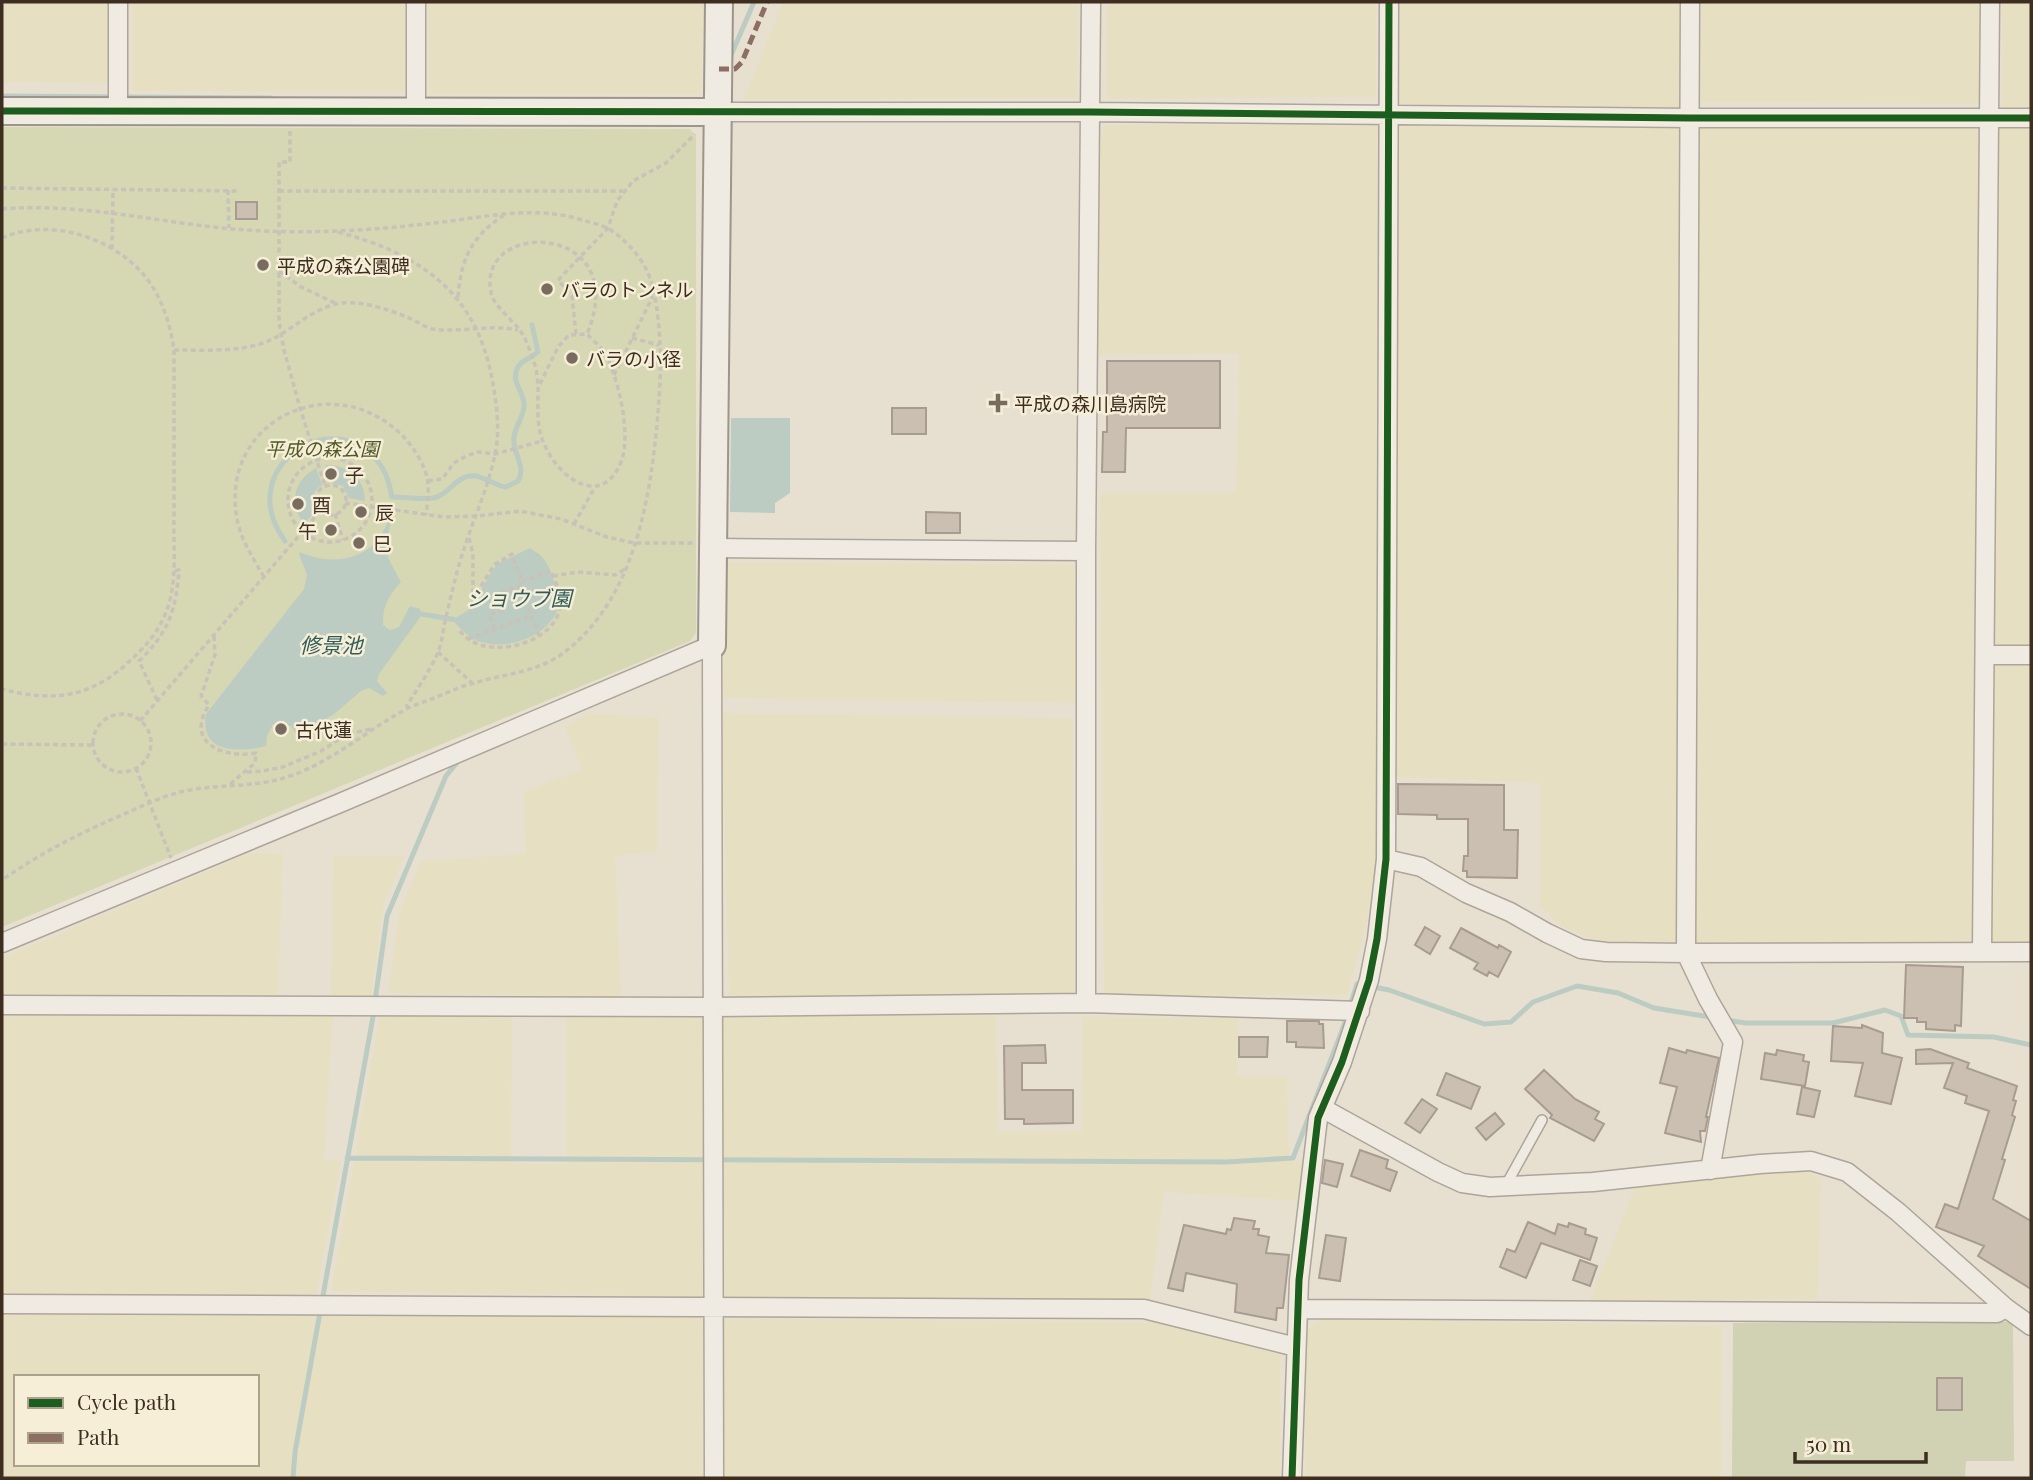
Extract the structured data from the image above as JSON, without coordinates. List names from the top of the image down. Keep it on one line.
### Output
{"water":["ショウブ園","修景池"],"parks":["平成の森公園"],"places":{"other":["平成の森公園碑","バラのトンネル","バラの小径","子","酉","辰","午","巳","古代蓮"],"health":["平成の森川島病院"]},"legend":["Cycle path","Path"],"scale_bar":"50 m"}
